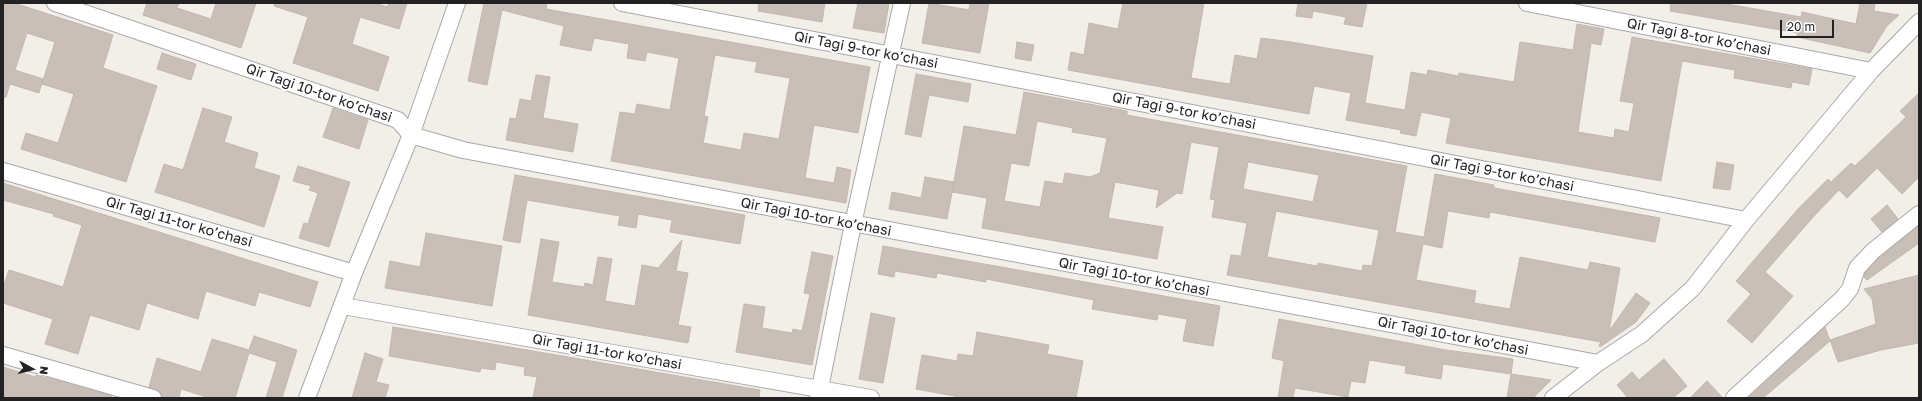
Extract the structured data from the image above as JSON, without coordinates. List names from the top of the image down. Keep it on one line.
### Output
{"streets":{"street":["Qir Tagi 8-tor koʼchasi","Qir Tagi 9-tor koʼchasi","Qir Tagi 10-tor koʼchasi","Qir Tagi 11-tor koʼchasi"]},"scale_bar":"20 m","north":"right"}
